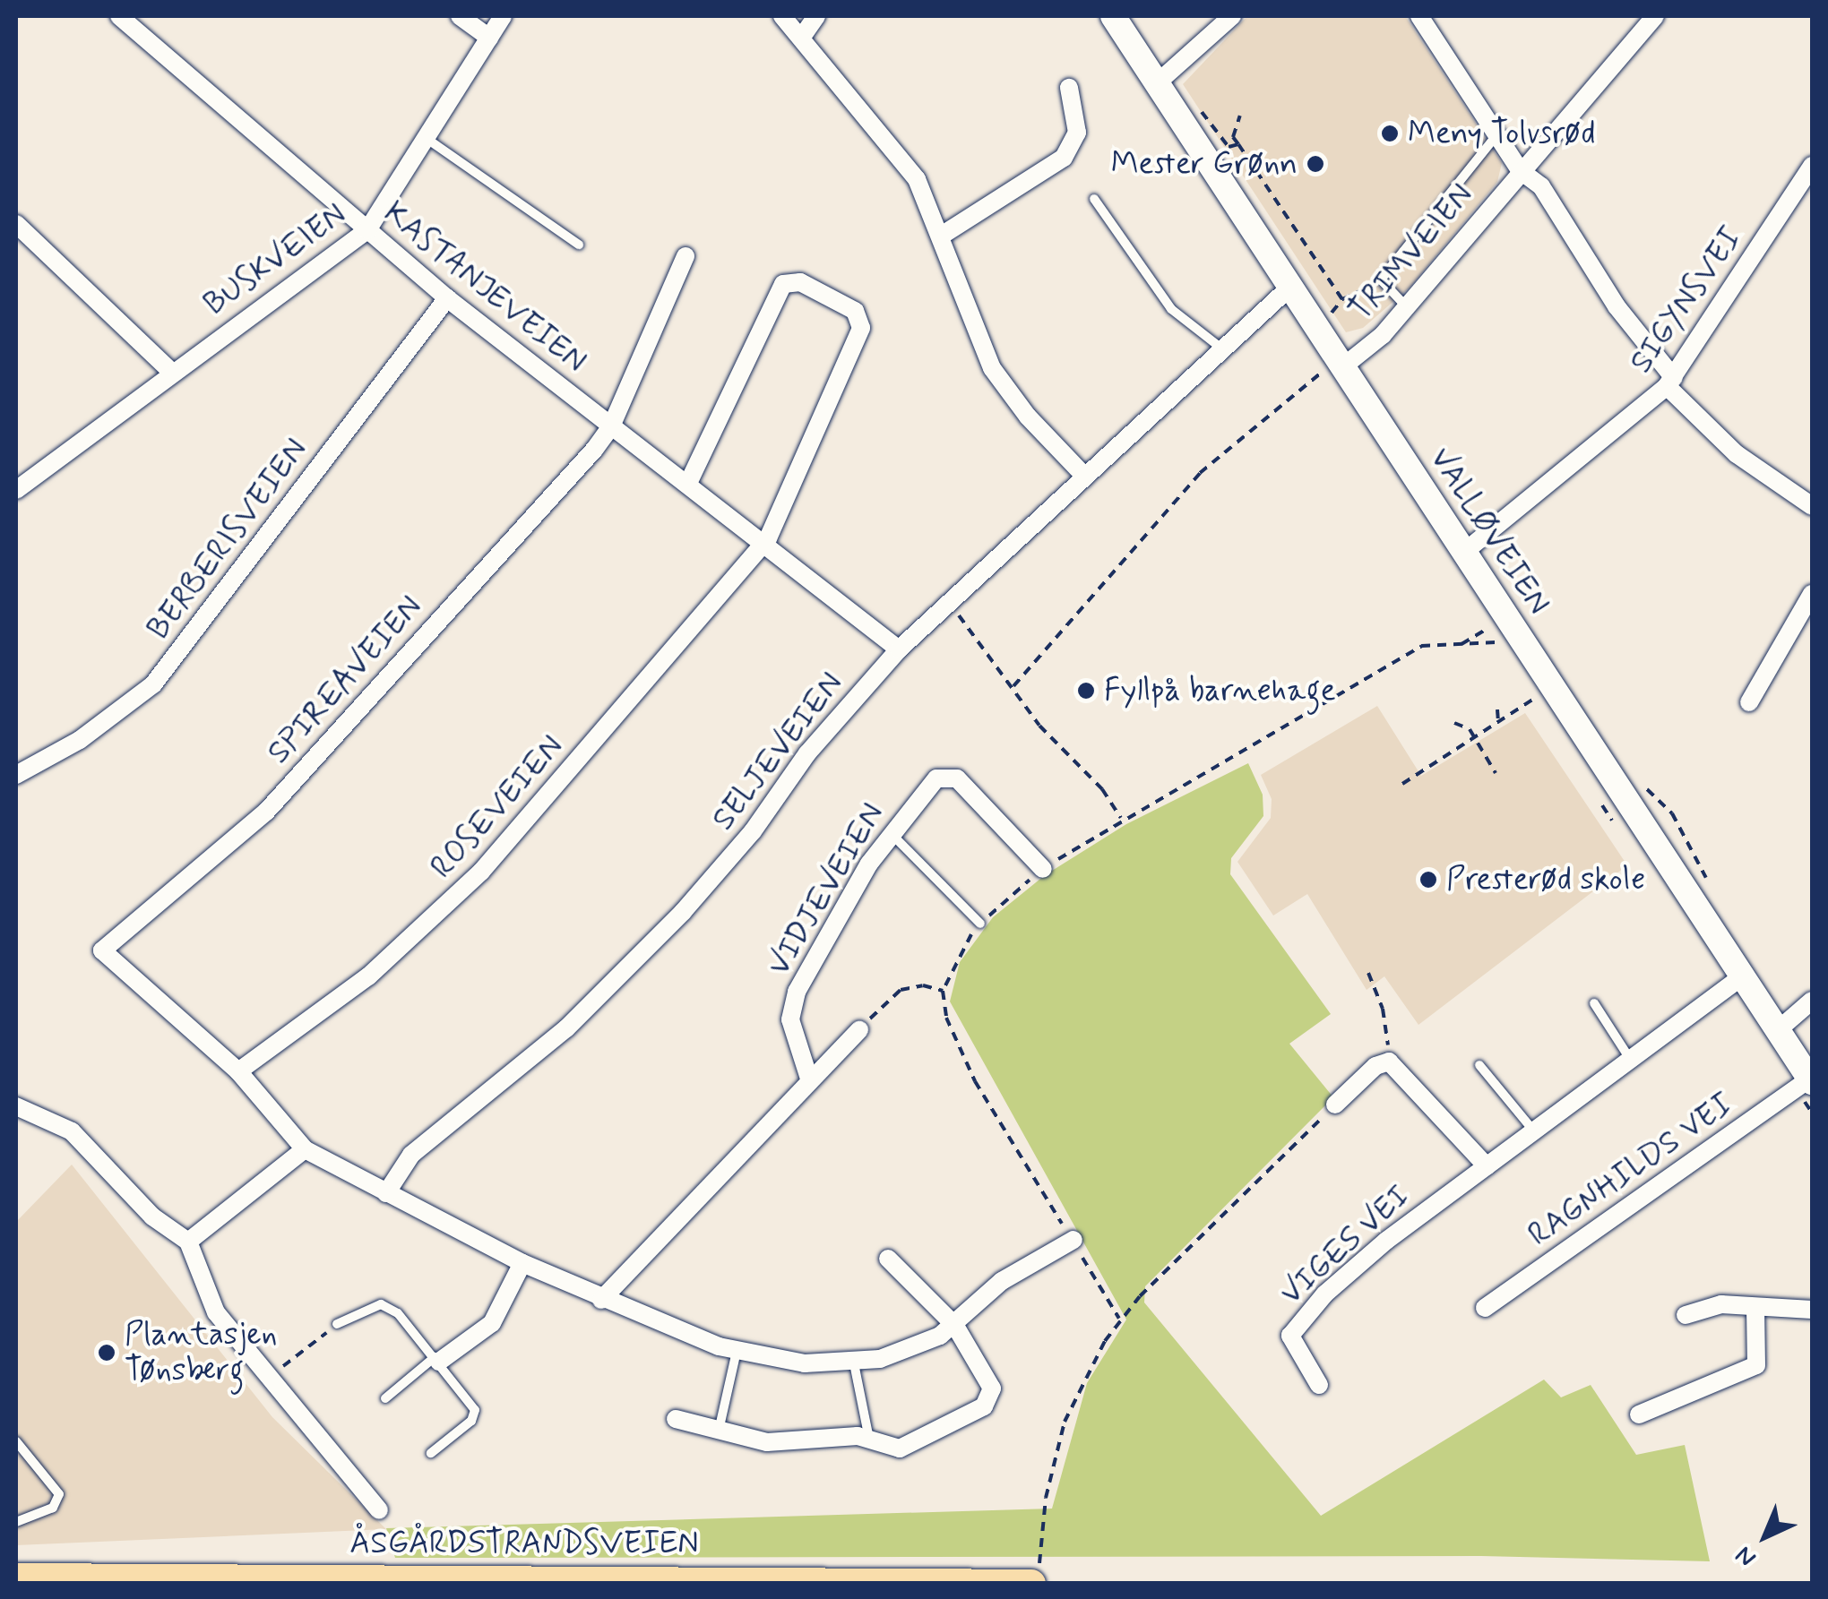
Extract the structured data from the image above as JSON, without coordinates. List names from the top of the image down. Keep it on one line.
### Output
{"streets":{"main road":["VALLØVEIEN","ÅSGÅRDSTRANDSVEIEN"],"street":["TRIMVEIEN","BUSKVEIEN","KASTANJEVEIEN","SIGYNSVEI","BERBERISVEIEN","SPIREAVEIEN","SELJEVEIEN","ROSEVEIEN","VIDJEVEIEN","RAGNHILDS VEI","VIGES VEI"]},"crossings":[["TRIMVEIEN","VALLØVEIEN"],["BUSKVEIEN","KASTANJEVEIEN"],["KASTANJEVEIEN","BERBERISVEIEN"],["KASTANJEVEIEN","SPIREAVEIEN"],["KASTANJEVEIEN","SELJEVEIEN"],["KASTANJEVEIEN","ROSEVEIEN"],["SIGYNSVEI","VALLØVEIEN"],["VALLØVEIEN","SELJEVEIEN"],["VALLØVEIEN","RAGNHILDS VEI"],["VALLØVEIEN","VIGES VEI"],["SPIREAVEIEN","ROSEVEIEN"]],"places":["Meny Tolvsrød","Mester Grønn","Fyllpå barnehage","Presterød skole","Plantasjen Tønsberg"],"north":"bottom left"}
